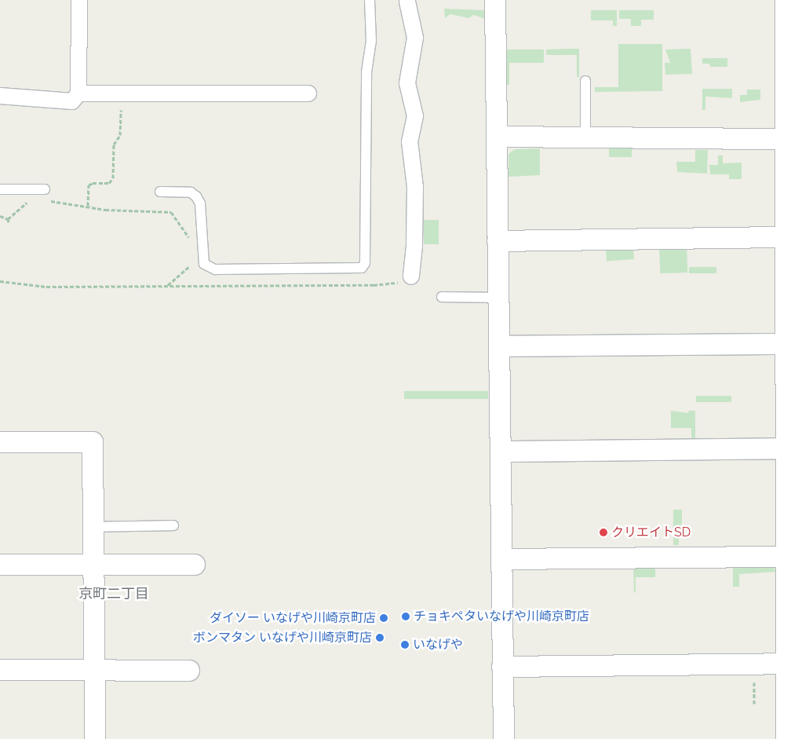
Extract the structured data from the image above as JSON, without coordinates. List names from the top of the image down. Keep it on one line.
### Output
{"districts":["京町二丁目"],"places":["クリエイトSD","チョキペタいなげや川崎京町店","ダイソー いなげや川崎京町店","ボンマタン いなげや川崎京町店","いなげや"]}
